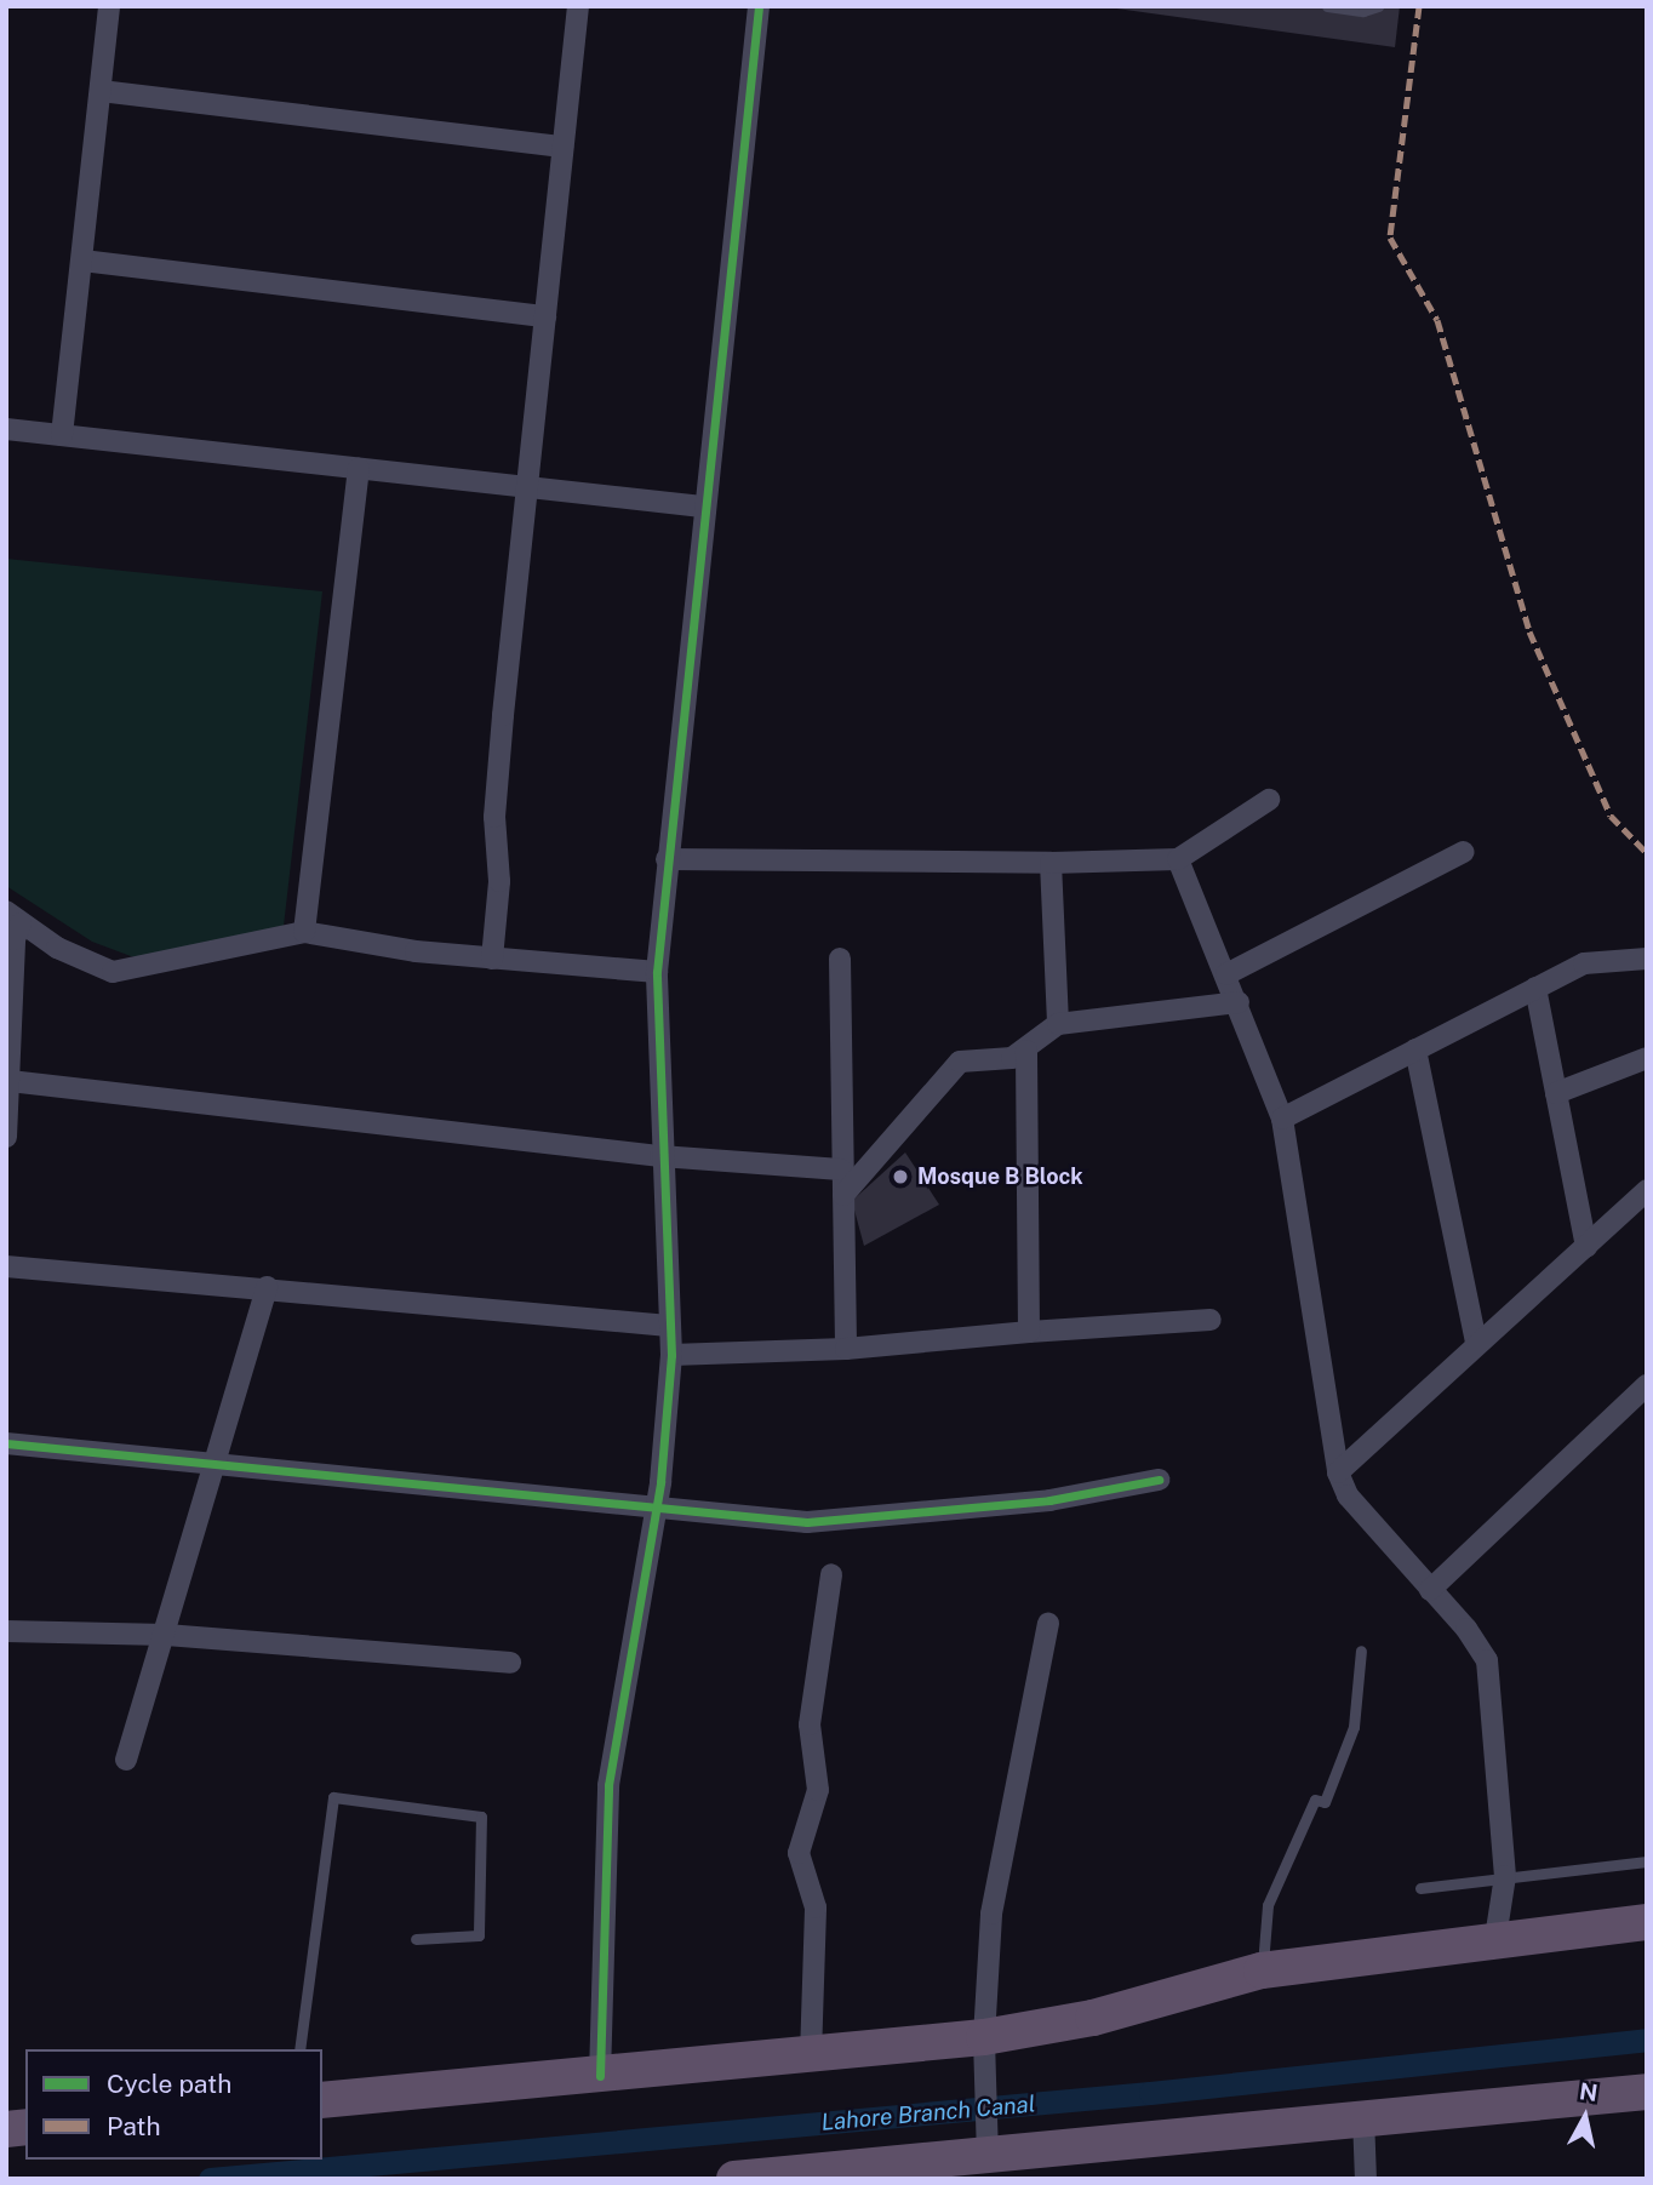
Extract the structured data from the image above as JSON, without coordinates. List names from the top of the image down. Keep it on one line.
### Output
{"water":["Lahore Branch Canal"],"places":["Mosque B Block"],"legend":["Cycle path","Path"],"north":"top"}
